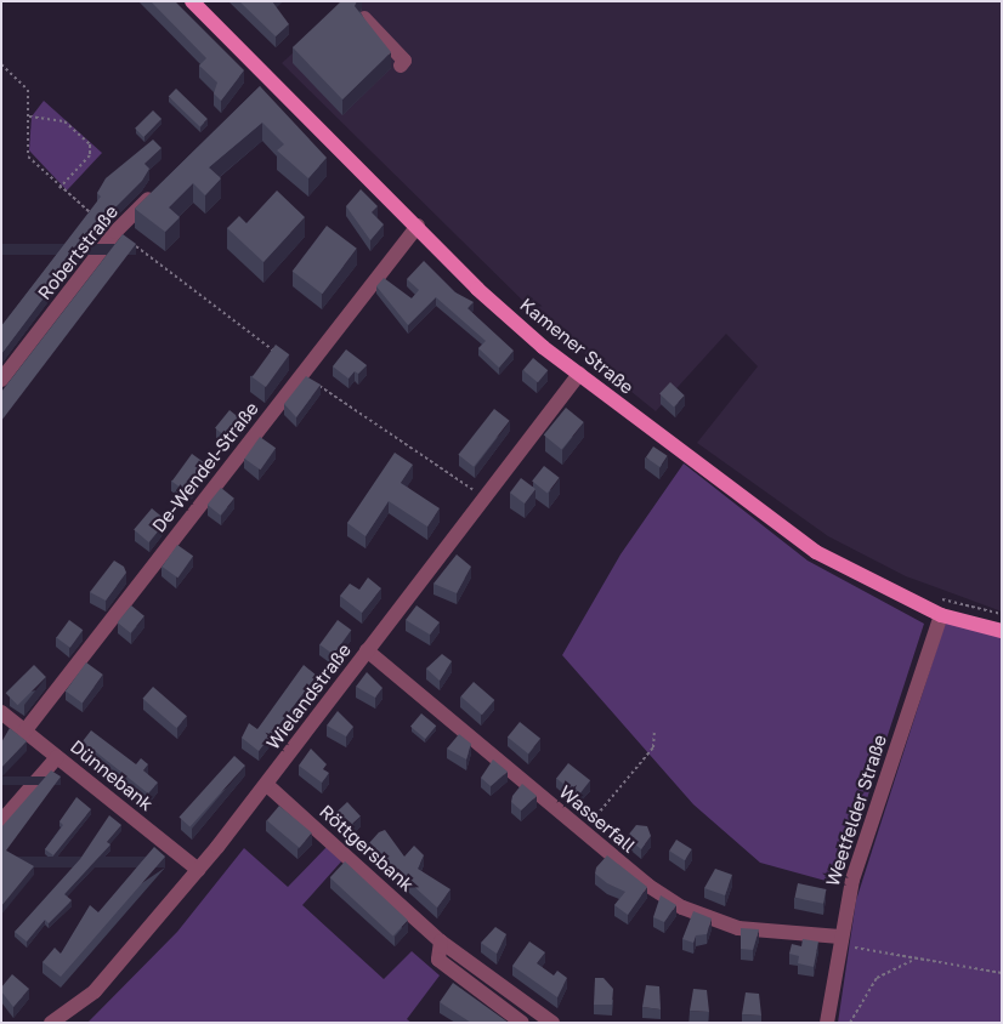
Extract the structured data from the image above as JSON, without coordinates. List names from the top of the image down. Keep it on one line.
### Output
{"streets":{"main road":["Kamener Straße"],"street":["Robertstraße","De-Wendel-Straße","Wielandstraße","Dünnebank","Weetfelder Straße","Wasserfall","Röttgersbank"]},"crossings":[["Kamener Straße","De-Wendel-Straße"],["Kamener Straße","Wielandstraße"],["Kamener Straße","Weetfelder Straße"],["De-Wendel-Straße","Dünnebank"],["Wielandstraße","Dünnebank"],["Wielandstraße","Wasserfall"],["Wielandstraße","Röttgersbank"],["Weetfelder Straße","Wasserfall"]]}
